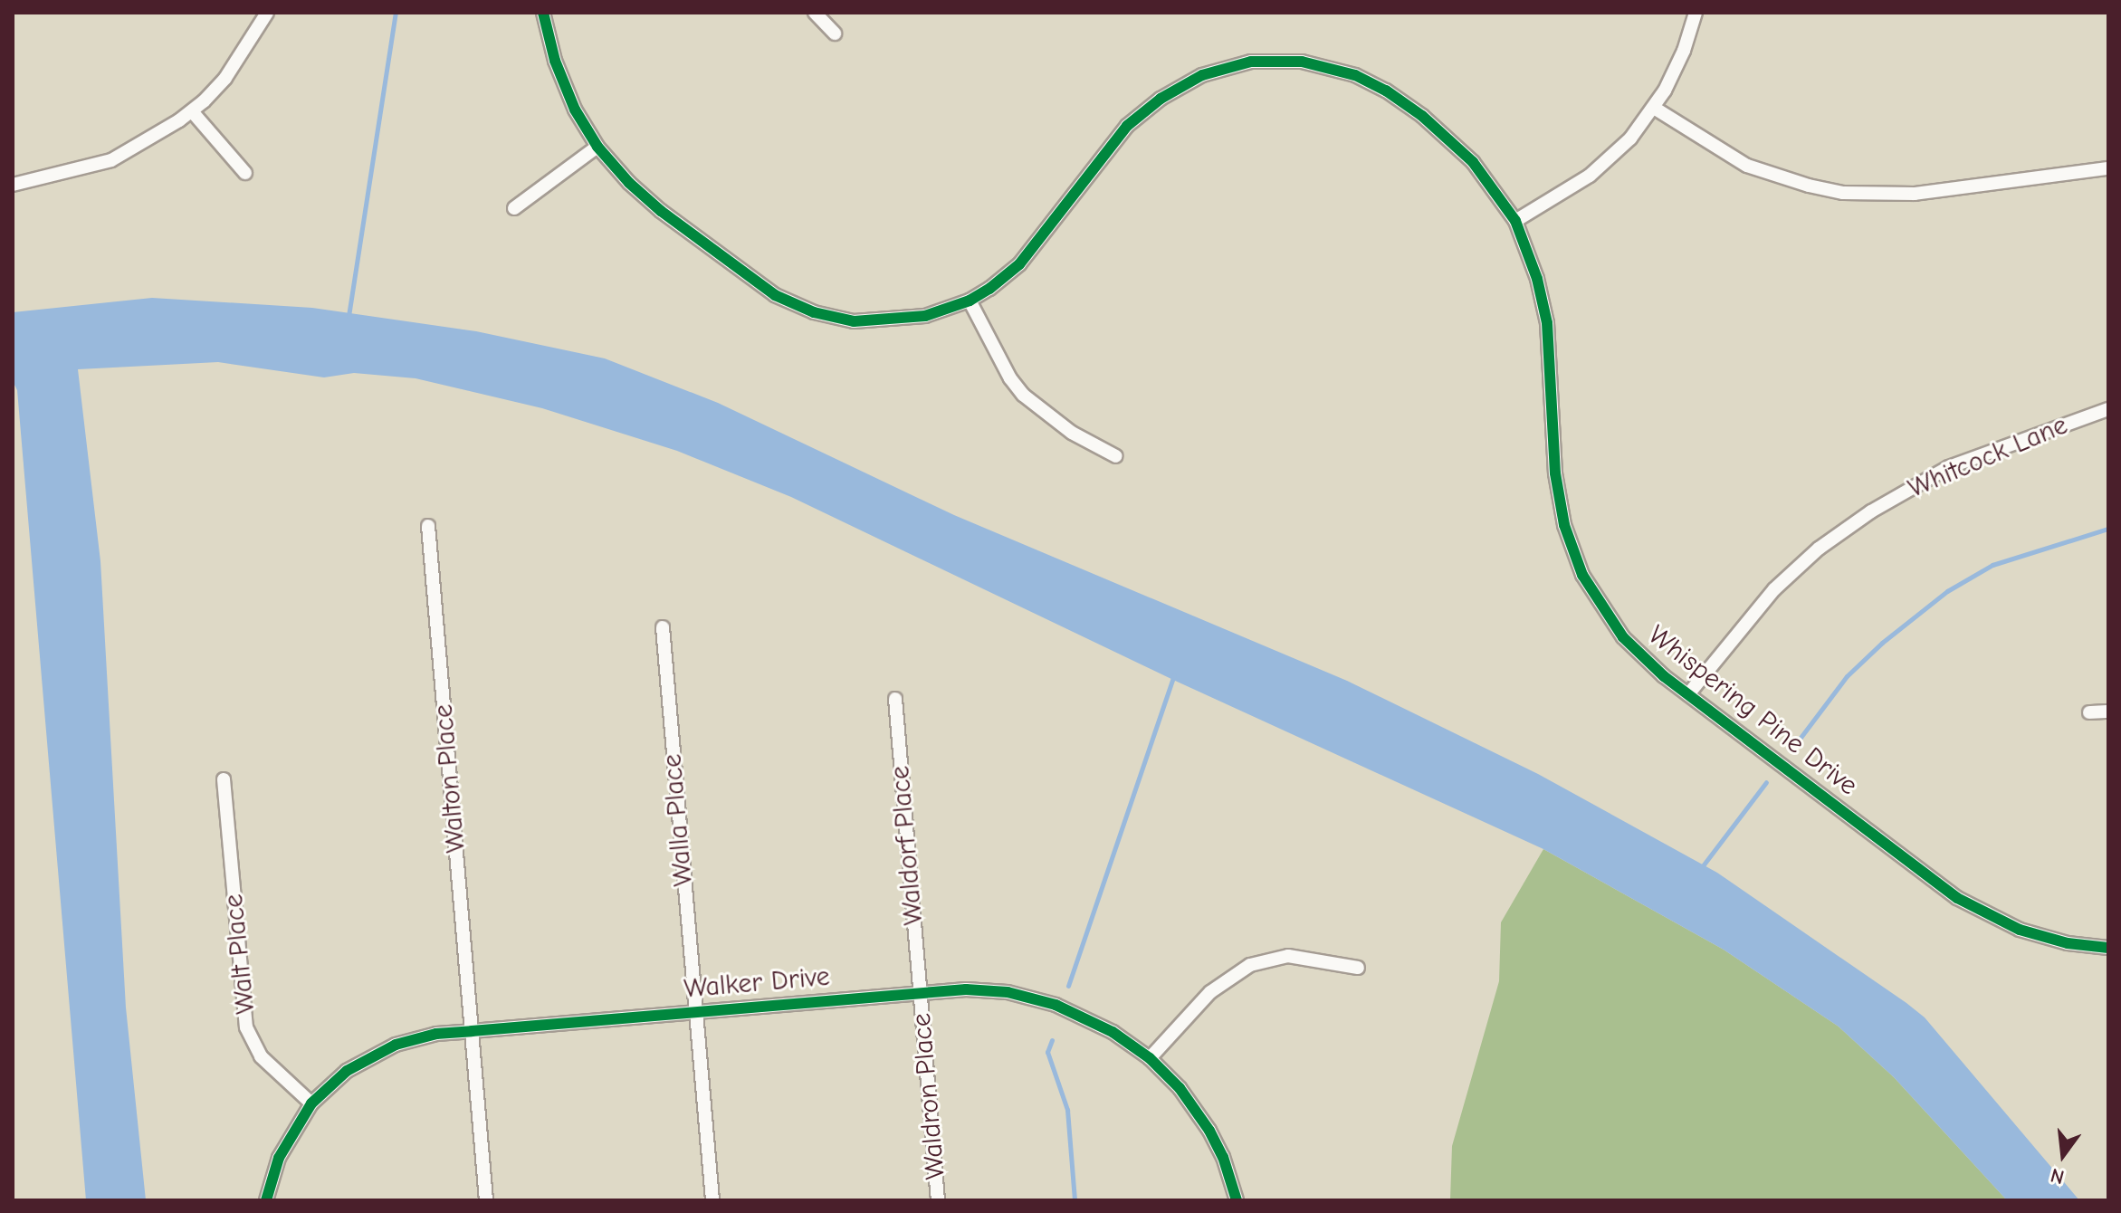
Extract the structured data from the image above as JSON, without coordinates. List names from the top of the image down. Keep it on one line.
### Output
{"streets":{"street":["Whitcock Lane","Whispering Pine Drive","Walton Place","Walla Place","Waldorf Place","Walt Place","Walker Drive","Waldron Place"]},"crossings":[["Whitcock Lane","Whispering Pine Drive"],["Walton Place","Walker Drive"],["Walla Place","Walker Drive"],["Waldorf Place","Walker Drive"],["Waldorf Place","Waldron Place"],["Walt Place","Walker Drive"],["Walker Drive","Waldron Place"]],"north":"bottom"}
